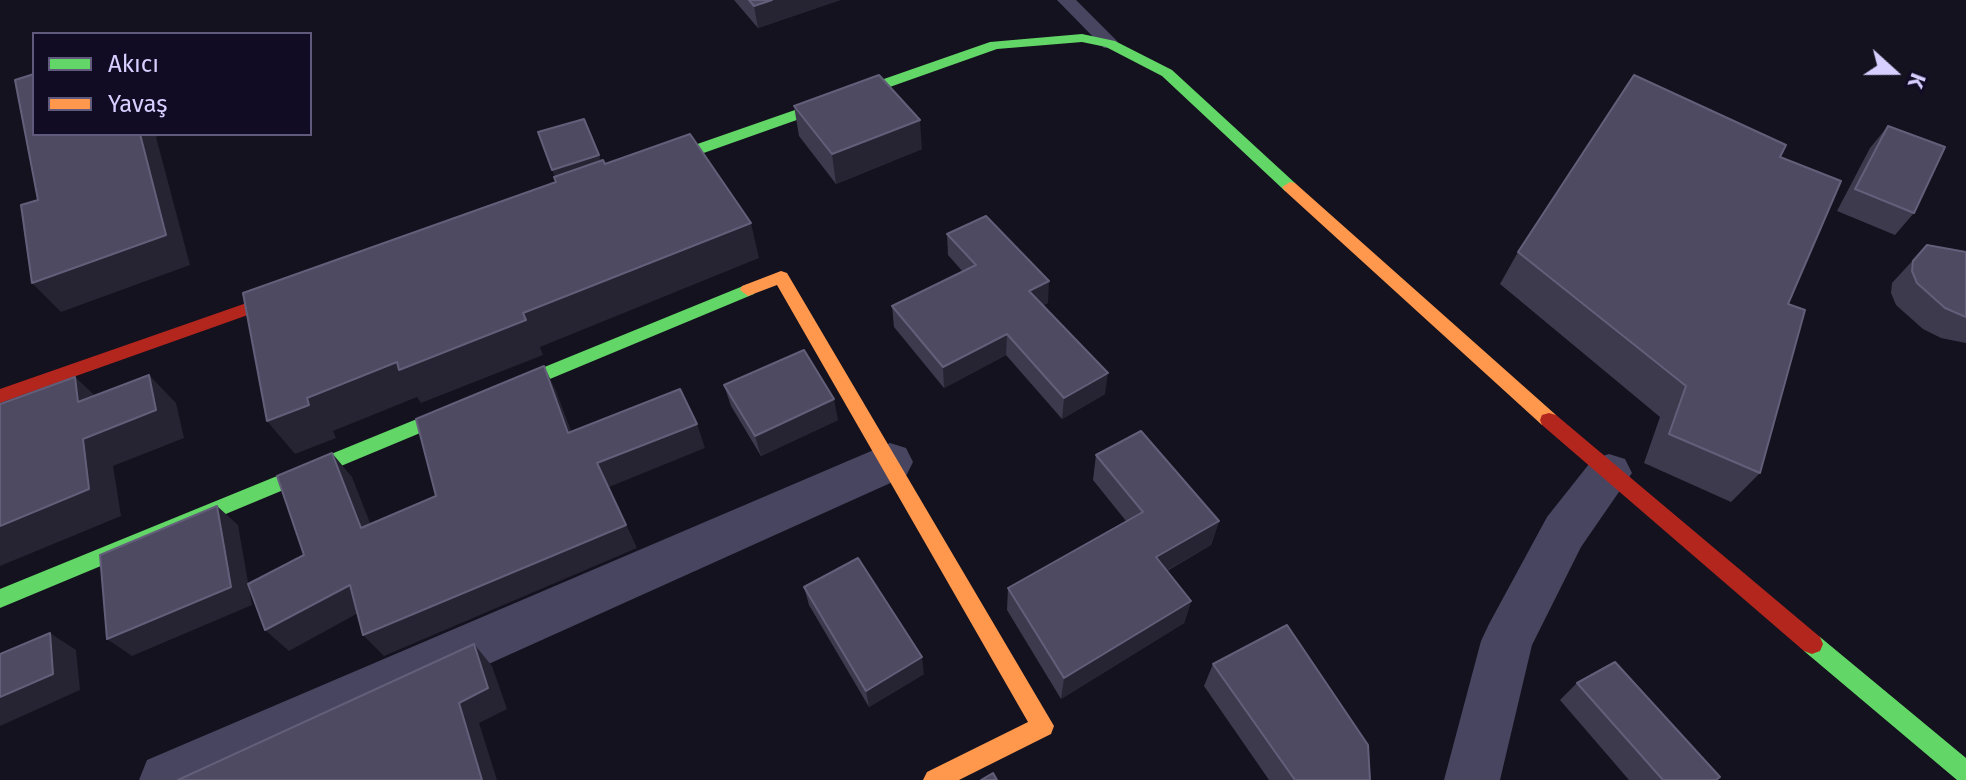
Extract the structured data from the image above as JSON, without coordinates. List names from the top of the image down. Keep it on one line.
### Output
{"legend":["Akıcı","Yavaş"],"north":"right"}
